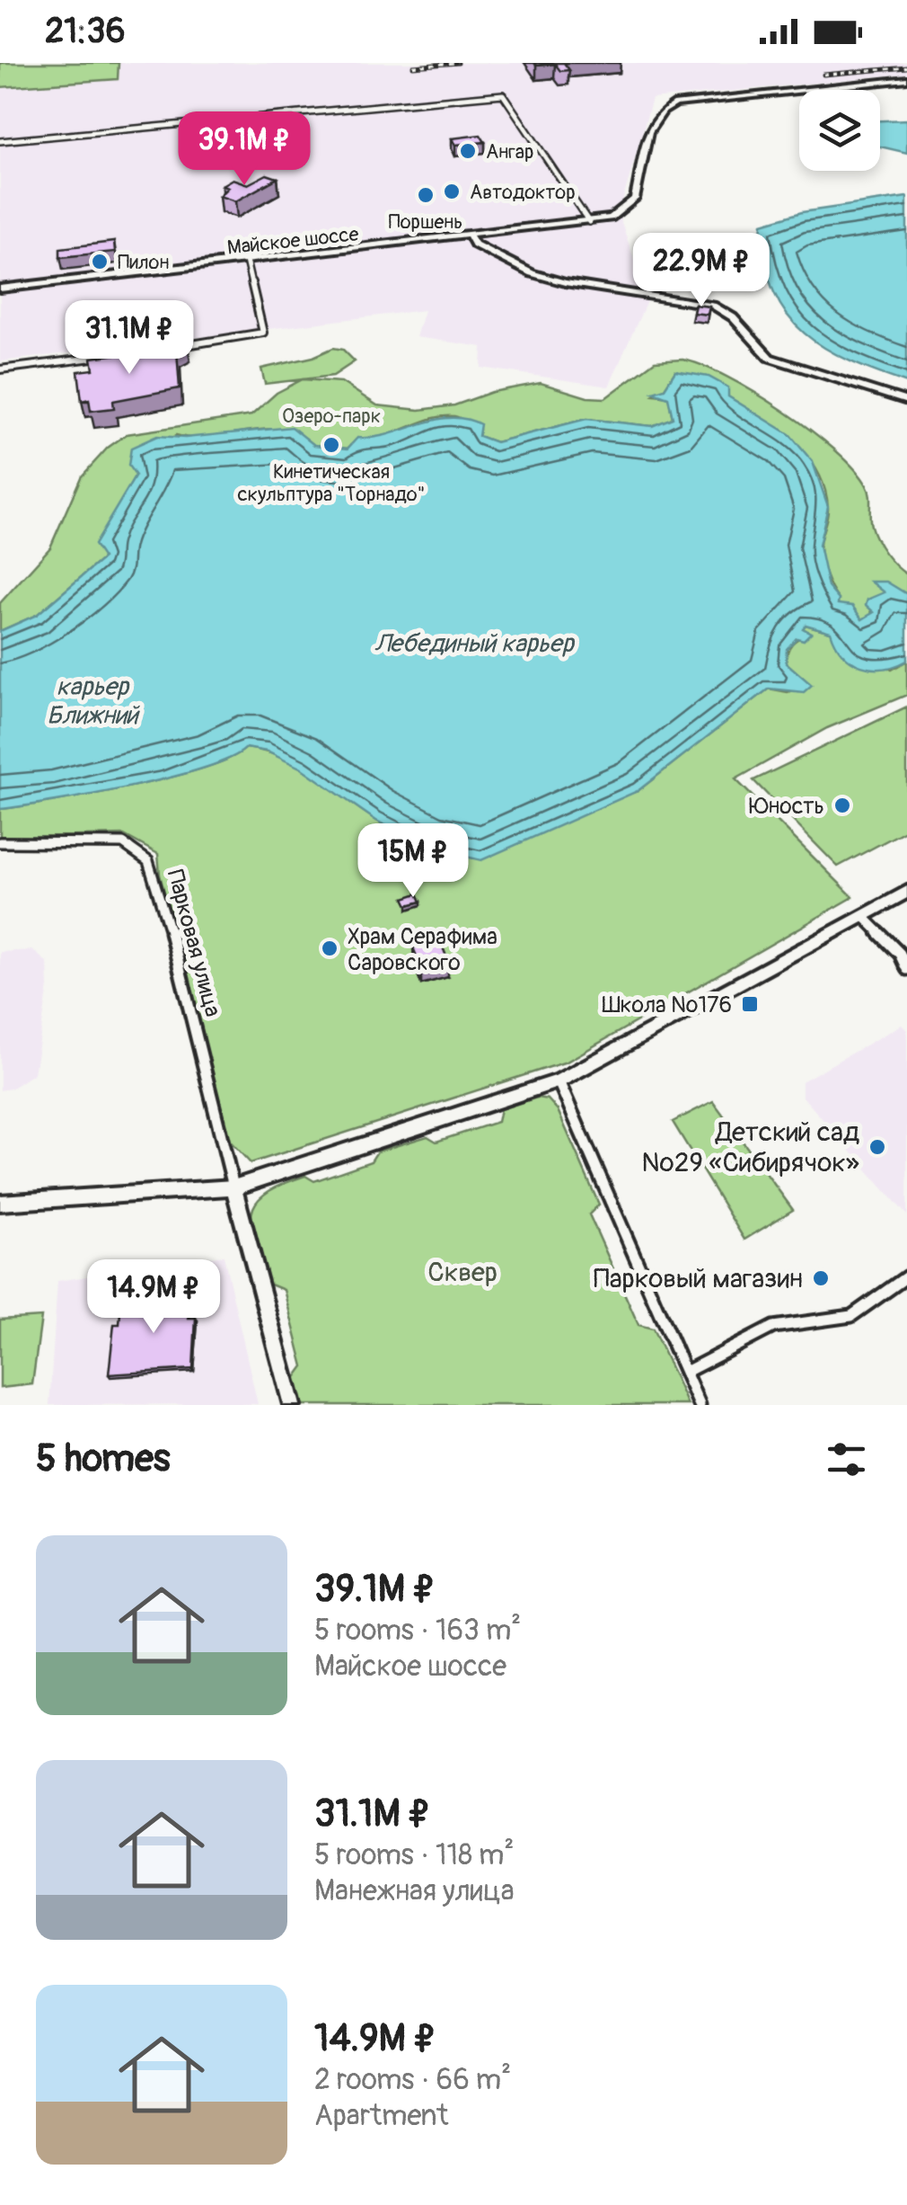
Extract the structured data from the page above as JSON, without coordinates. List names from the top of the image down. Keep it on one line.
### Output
{"streets":{"street":["Майское шоссе","Парковая улица"]},"water":["Лебединый карьер","карьер Ближний"],"parks":["Озеро-парк","Сквер"],"places":{"other":["Ангар","Автодоктор","Поршень","Пилон","Кинетическая скульптура \"Торнадо\"","Юность","Храм Серафима Саровского","Детский сад №29 «Сибирячок»","Парковый магазин"],"transit":["Школа №176"]},"page":{"status":"21:36","price":["39.1M ₽","22.9M ₽","31.1M ₽","15M ₽","14.9M ₽"],"heading":"5 homes","list":[{"name":"39.1M ₽","note":"5 rooms · 163 m² · Майское шоссе"},{"name":"31.1M ₽","note":"5 rooms · 118 m² · Манежная улица"},{"name":"14.9M ₽","note":"2 rooms · 66 m² · Apartment"}]}}
